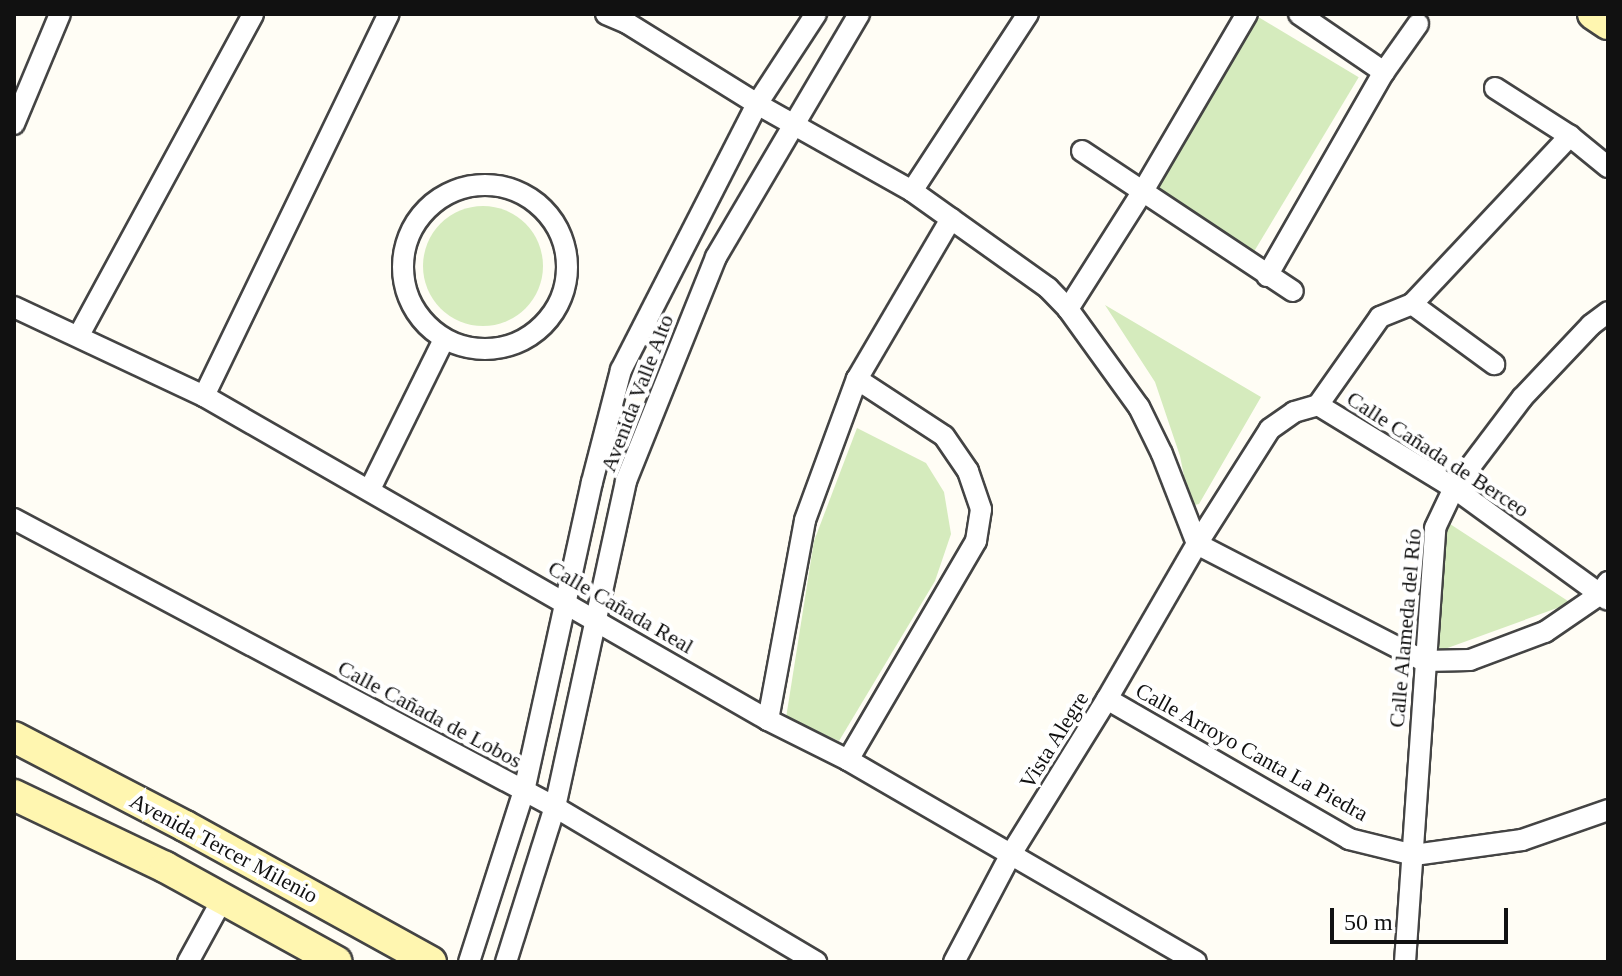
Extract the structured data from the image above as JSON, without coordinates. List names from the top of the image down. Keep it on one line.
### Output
{"streets":{"street":["Avenida Valle Alto","Calle Cañada de Berceo","Calle Cañada Real","Calle Alameda del Río","Calle Cañada de Lobos","Vista Alegre","Calle Arroyo Canta La Piedra","Avenida Tercer Milenio"]},"crossings":[["Avenida Valle Alto","Calle Cañada Real"],["Avenida Valle Alto","Calle Cañada de Lobos"],["Calle Cañada de Berceo","Calle Alameda del Río"],["Calle Cañada de Berceo","Vista Alegre"],["Calle Cañada Real","Vista Alegre"],["Calle Alameda del Río","Calle Arroyo Canta La Piedra"],["Vista Alegre","Calle Arroyo Canta La Piedra"]],"scale_bar":"50 m"}
